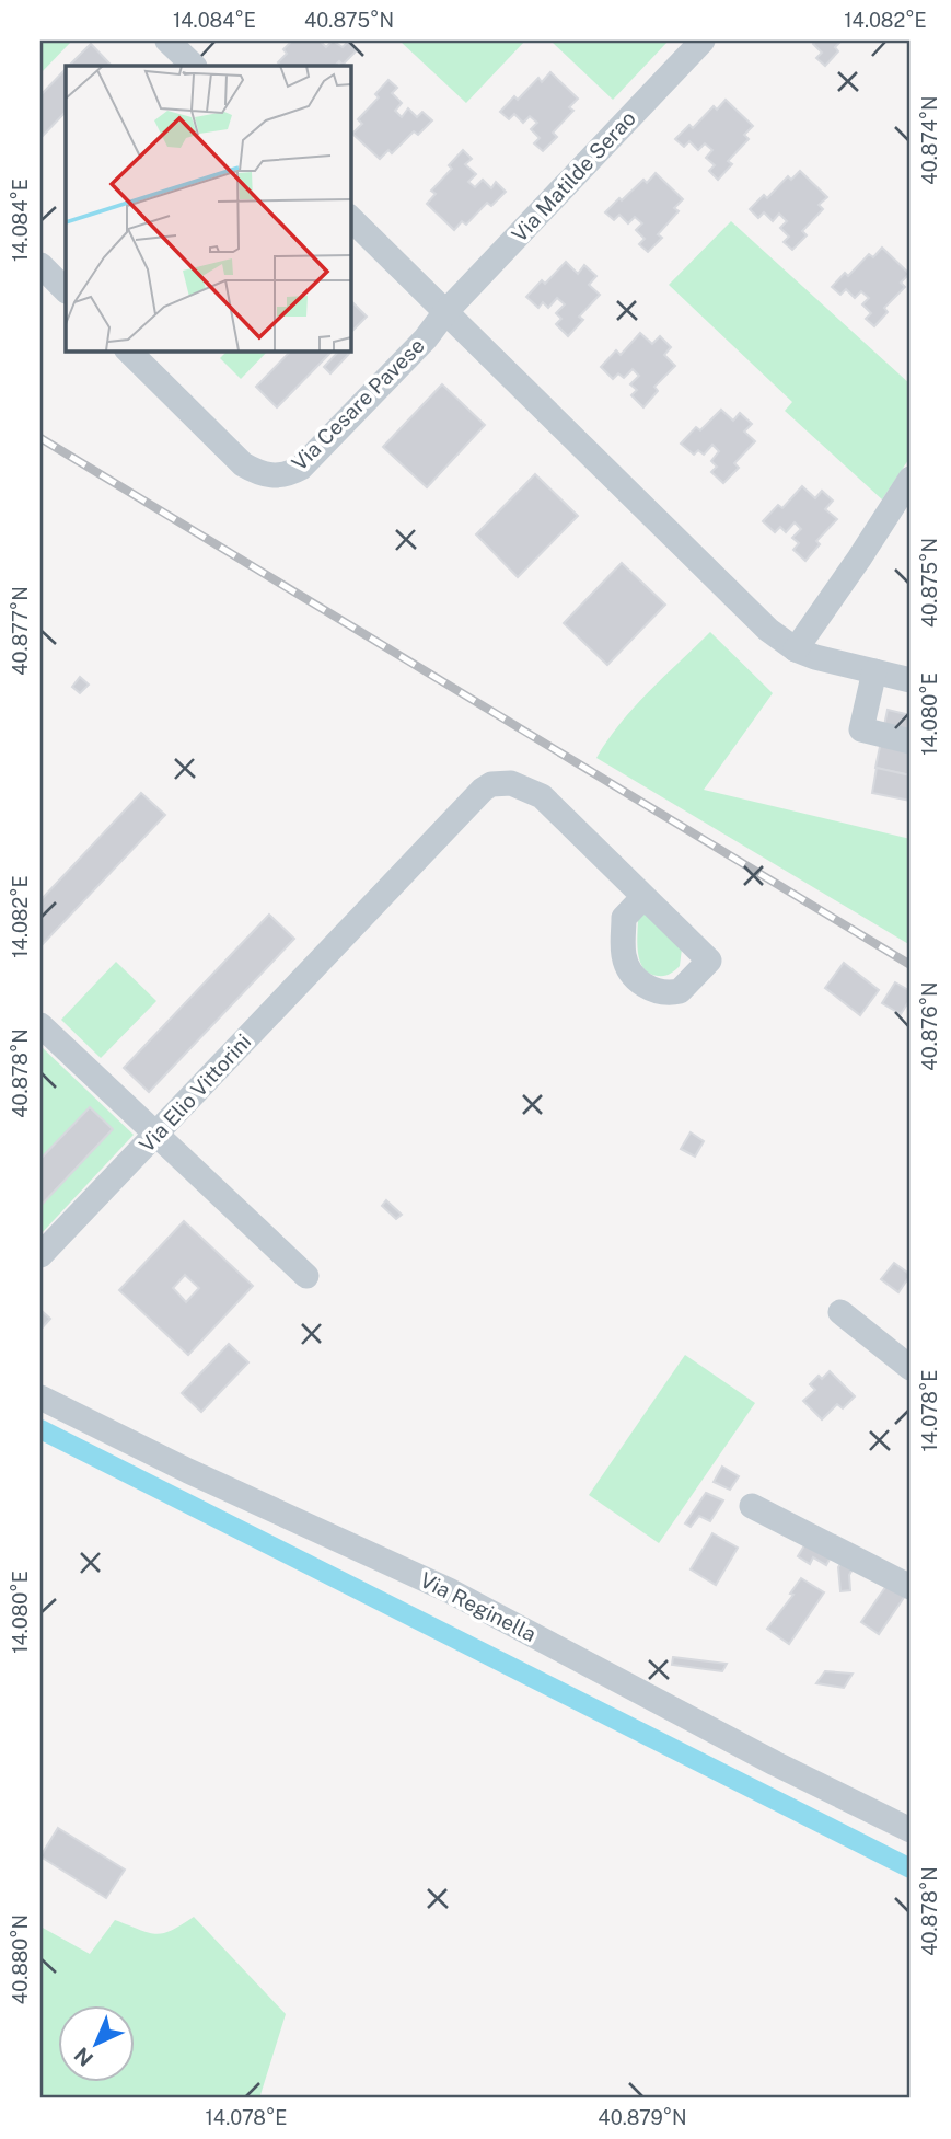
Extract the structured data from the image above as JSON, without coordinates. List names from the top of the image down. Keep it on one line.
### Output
{"streets":{"street":["Via Matilde Serao","Via Cesare Pavese","Via Elio Vittorini","Via Reginella"]},"crossings":[["Via Matilde Serao","Via Cesare Pavese"]],"north":"bottom left","coordinates":["14.084°E","40.875°N","14.082°E","40.874°N","40.877°N","14.080°E","40.876°N","40.878°N","14.078°E","40.880°N","40.879°N"]}
